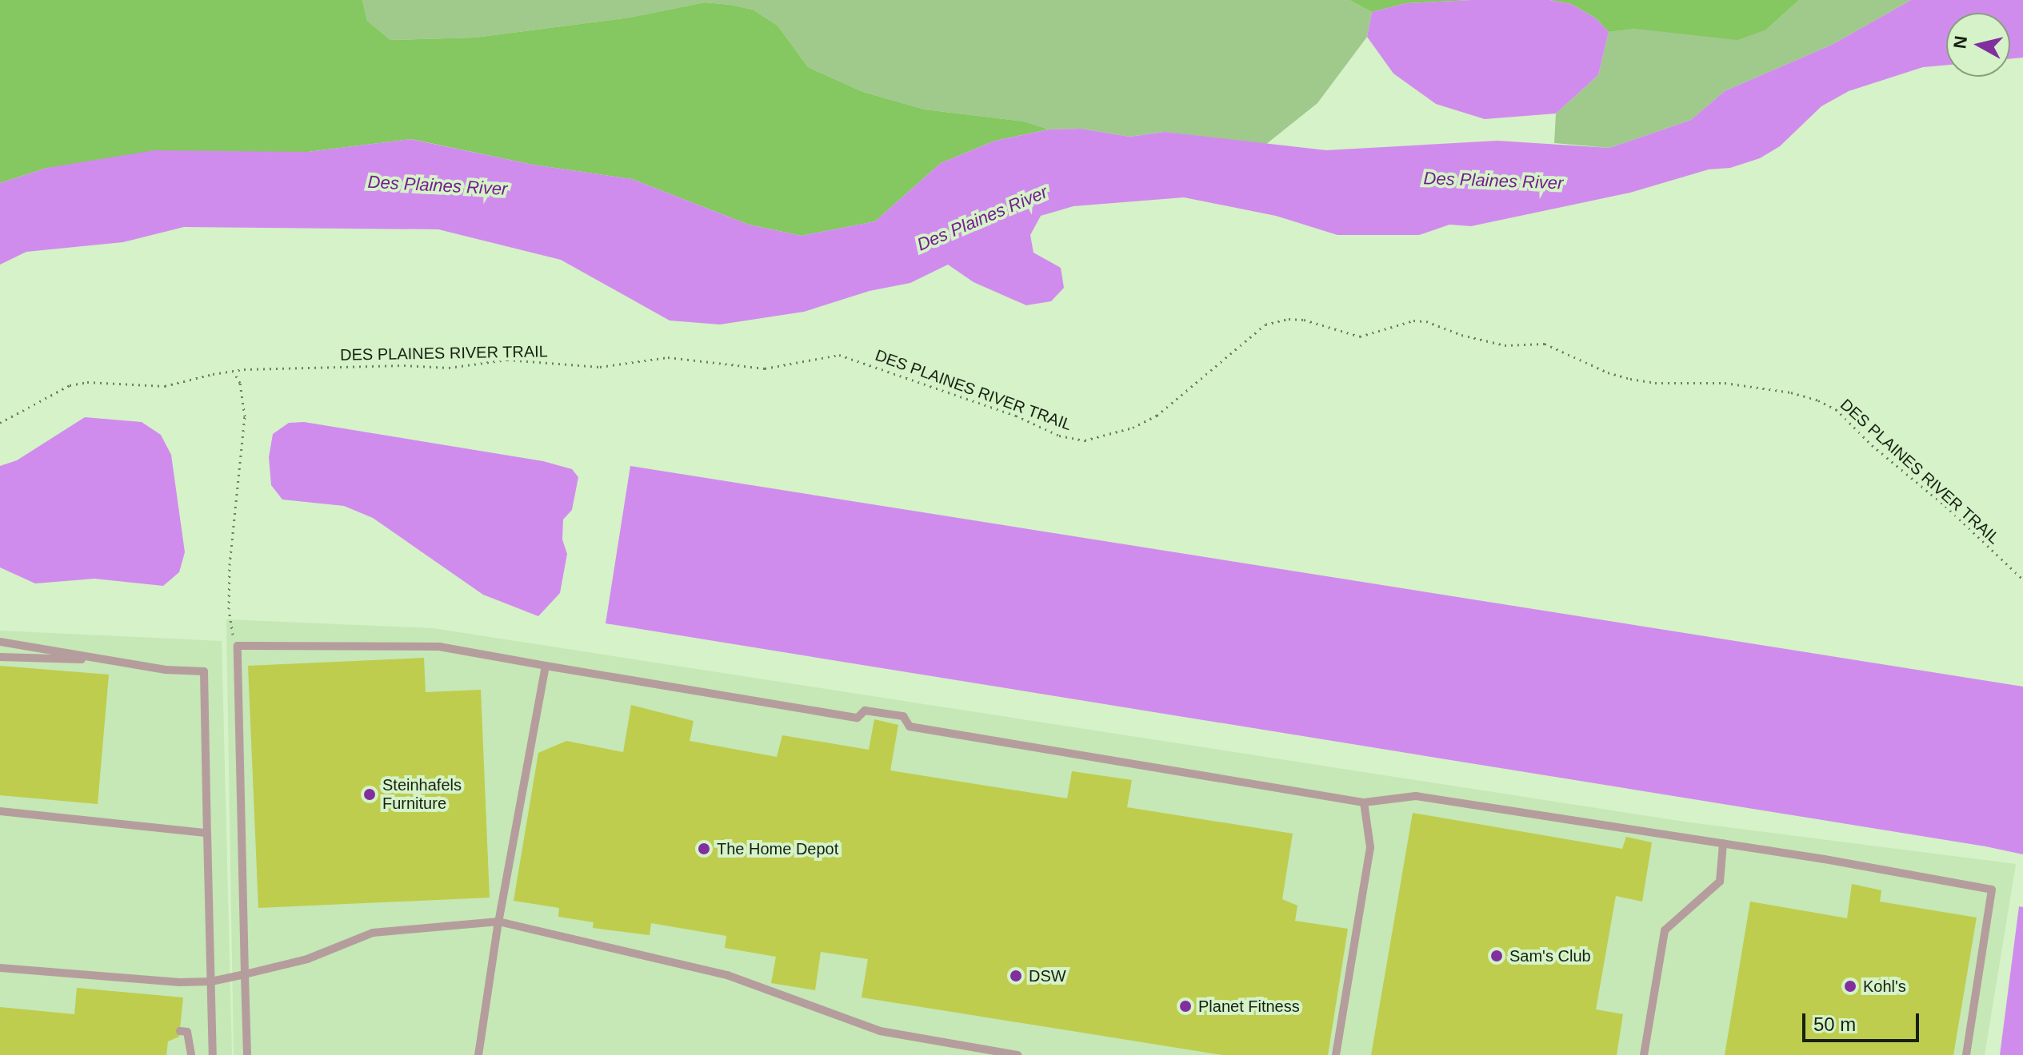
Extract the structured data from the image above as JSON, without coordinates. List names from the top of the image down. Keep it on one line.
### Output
{"streets":{"path":["DES PLAINES RIVER TRAIL"]},"water":["Des Plaines River"],"places":["Steinhafels Furniture","The Home Depot","Sam's Club","DSW","Kohl's","Planet Fitness"],"scale_bar":"50 m","north":"left"}
